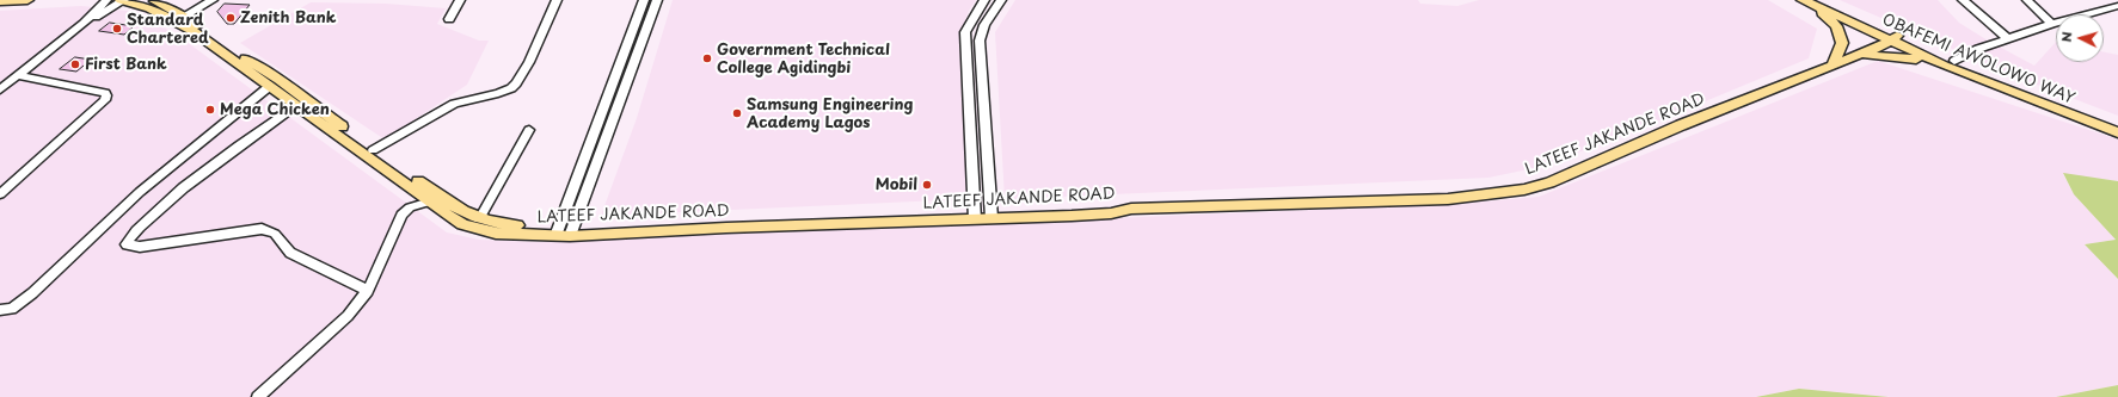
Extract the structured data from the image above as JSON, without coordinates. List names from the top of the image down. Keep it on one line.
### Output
{"streets":{"main road":["OBAFEMI AWOLOWO WAY","LATEEF JAKANDE ROAD"]},"crossings":[["OBAFEMI AWOLOWO WAY","LATEEF JAKANDE ROAD"]],"places":["Zenith Bank","Standard Chartered","Government Technical College Agidingbi","First Bank","Mega Chicken","Samsung Engineering Academy Lagos","Mobil"],"north":"left"}
